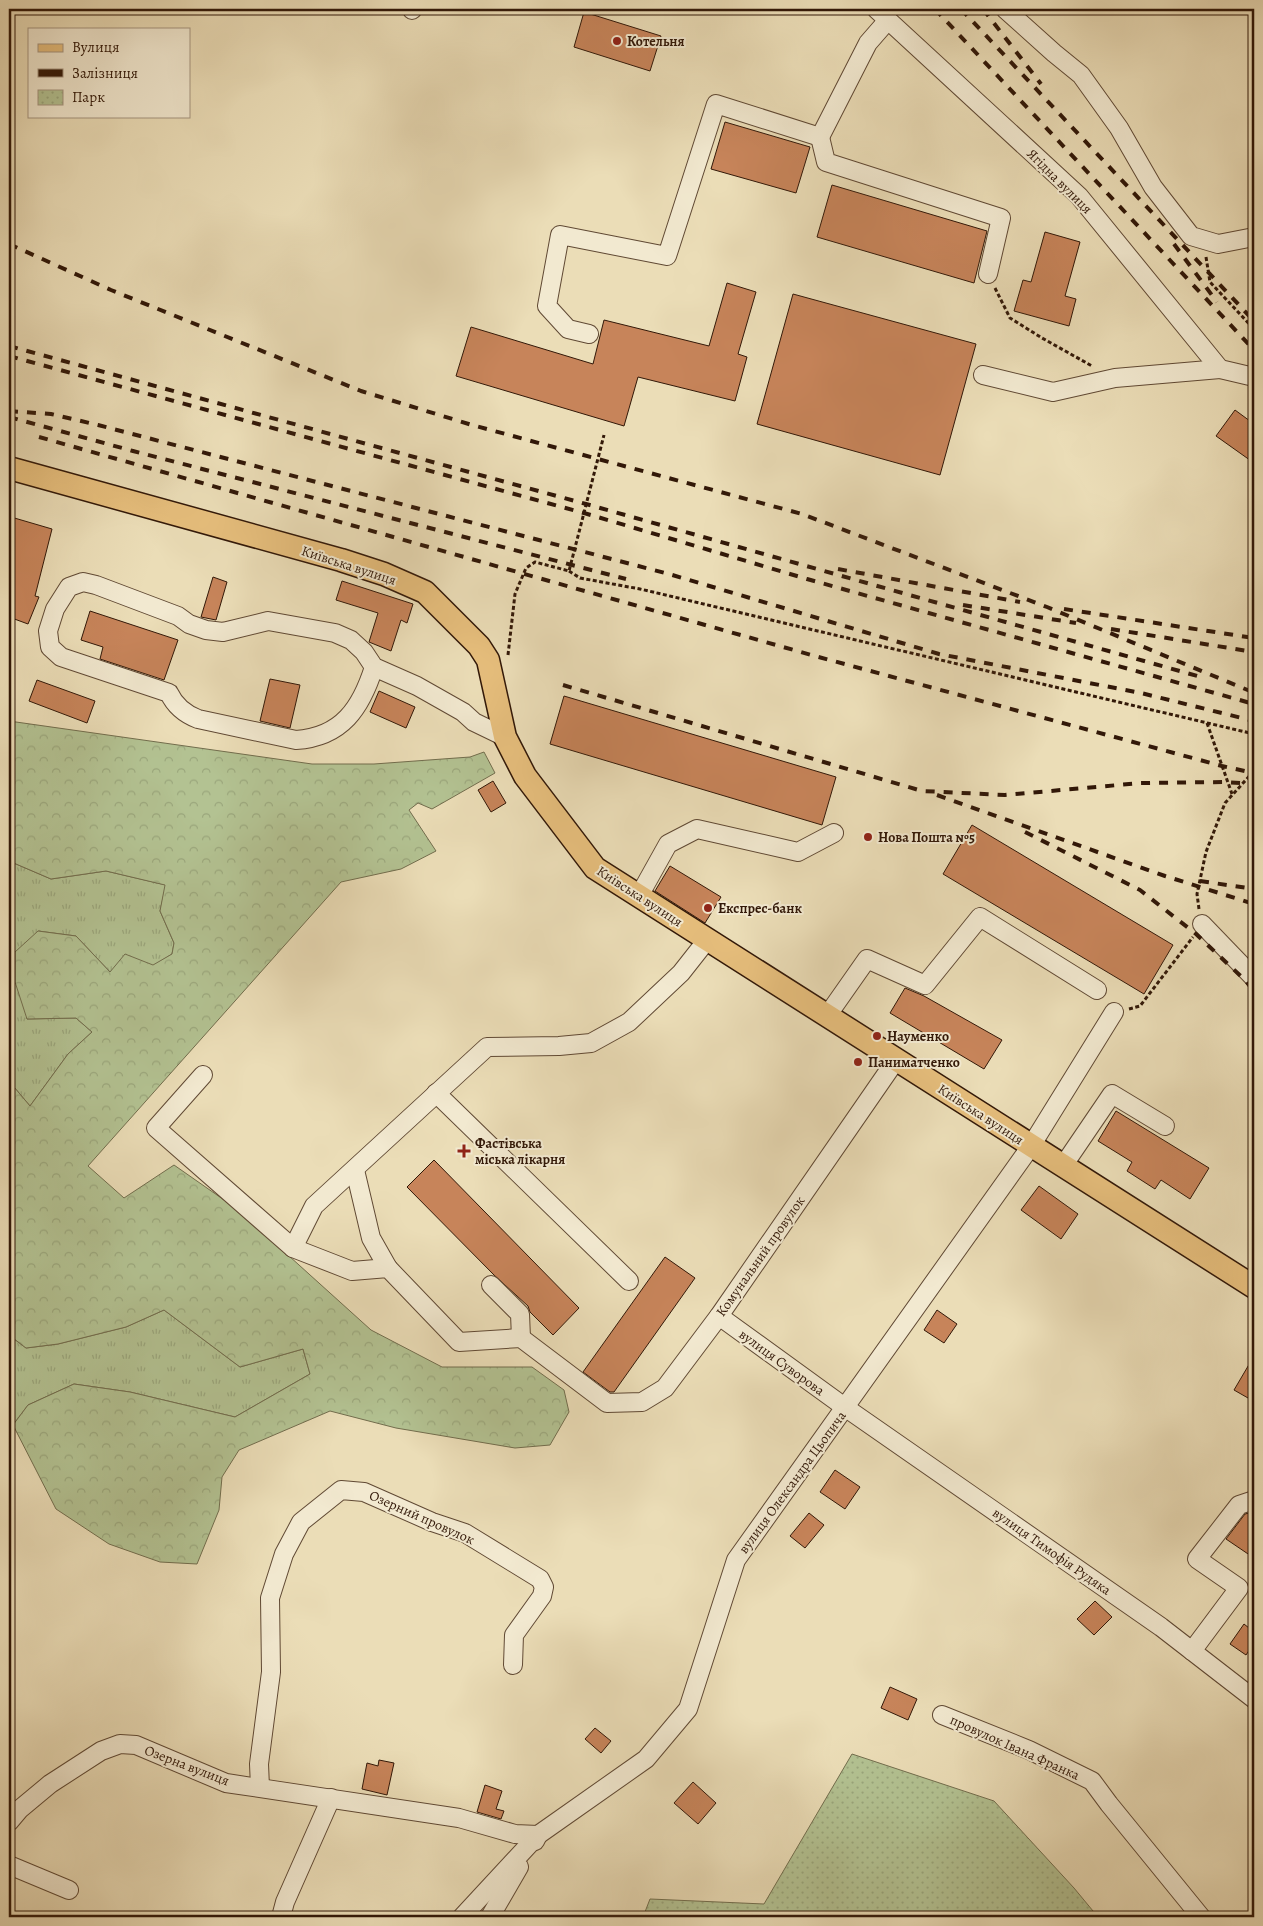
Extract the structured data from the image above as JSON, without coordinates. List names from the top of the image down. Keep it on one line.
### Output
{"streets":{"main road":["Київська вулиця"],"street":["Ягідна вулиця","Комунальний провулок","вулиця Суворова","вулиця Олександра Цьопича","Озерний провулок","вулиця Тимофія Рудяка","провулок Івана Франка","Озерна вулиця"]},"crossings":[["Київська вулиця","Комунальний провулок"],["Київська вулиця","вулиця Олександра Цьопича"],["Комунальний провулок","вулиця Суворова"],["вулиця Суворова","вулиця Олександра Цьопича"],["вулиця Суворова","вулиця Тимофія Рудяка"],["вулиця Олександра Цьопича","вулиця Тимофія Рудяка"],["вулиця Олександра Цьопича","Озерна вулиця"],["Озерний провулок","Озерна вулиця"]],"places":{"other":["Котельня","Нова Пошта №5","Експрес-банк","Науменко","Паниматченко"],"health":["Фастівська міська лікарня"]},"legend":["Вулиця","Залізниця","Парк"]}
